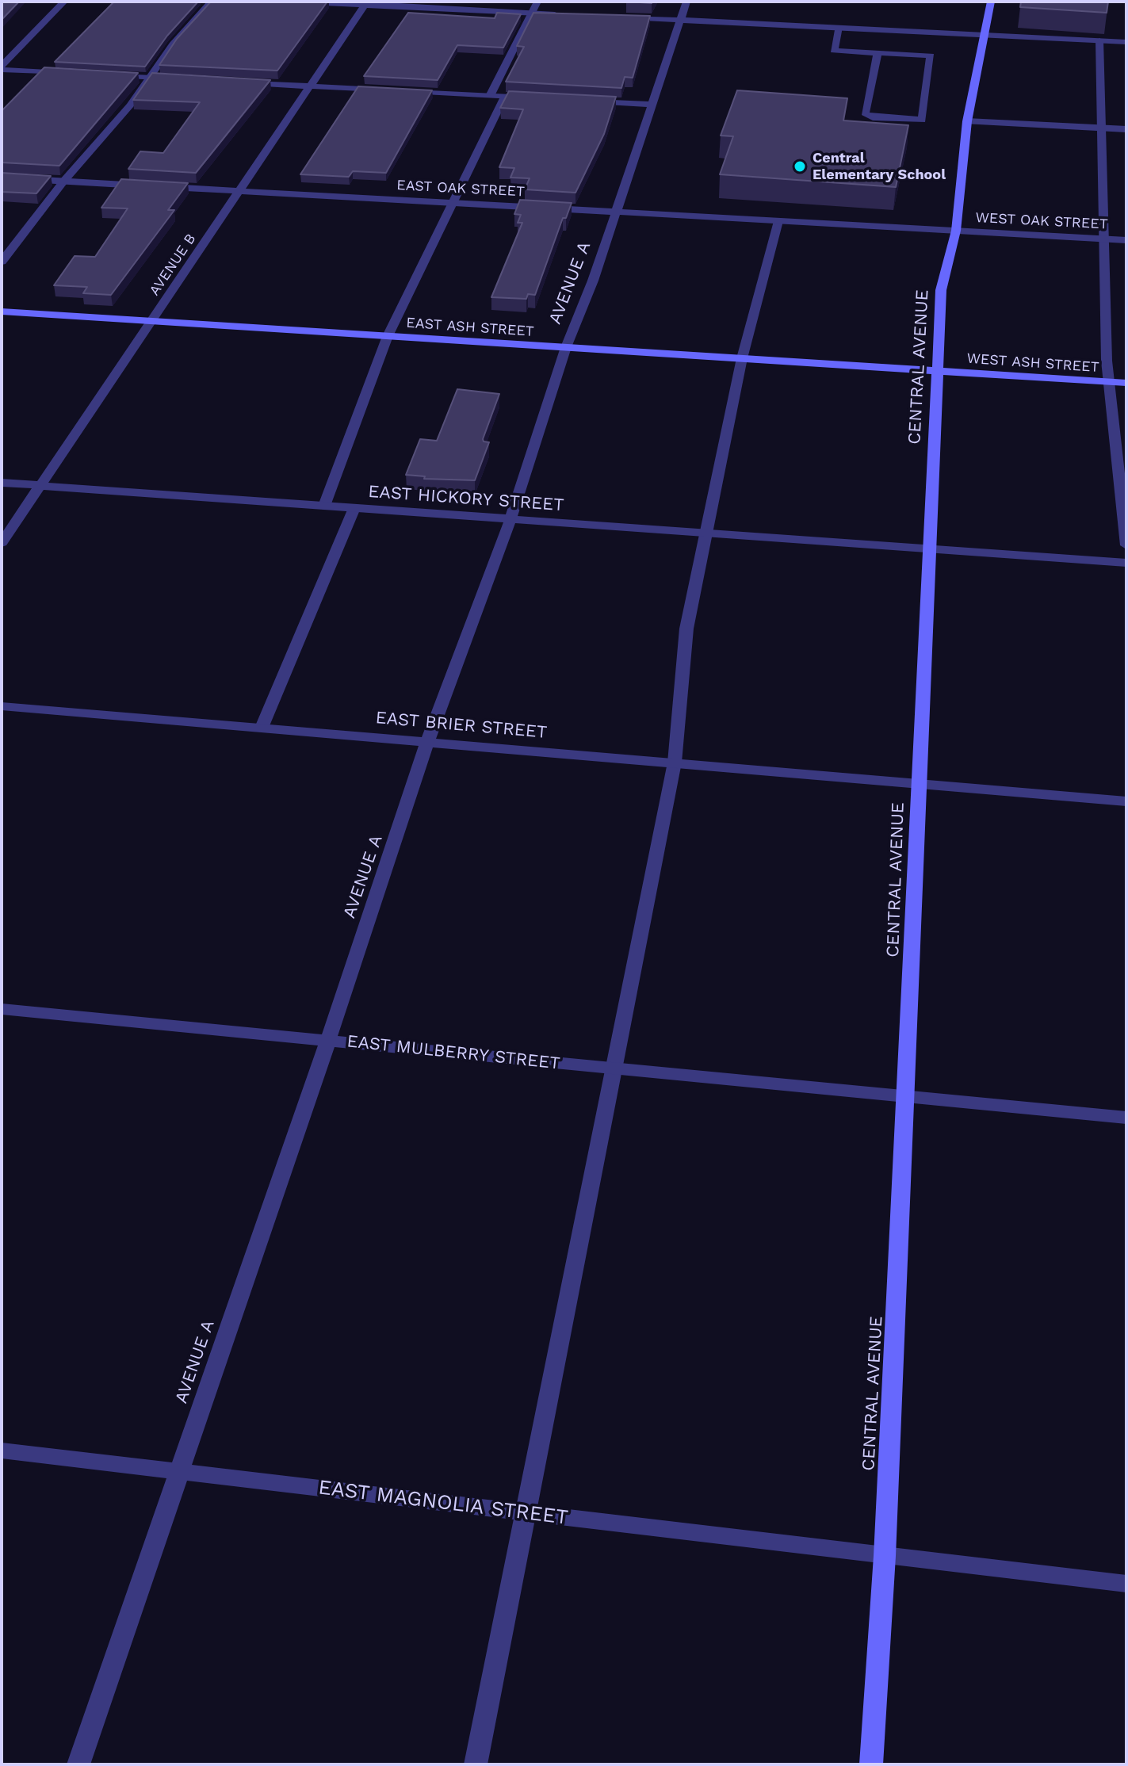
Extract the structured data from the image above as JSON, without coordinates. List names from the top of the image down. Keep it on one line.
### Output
{"streets":{"street":["EAST OAK STREET","WEST OAK STREET","AVENUE B","AVENUE A","EAST ASH STREET","WEST ASH STREET","CENTRAL AVENUE","EAST HICKORY STREET","EAST BRIER STREET","EAST MULBERRY STREET","EAST MAGNOLIA STREET"]},"crossings":[["EAST OAK STREET","WEST OAK STREET"],["EAST OAK STREET","AVENUE B"],["EAST OAK STREET","AVENUE A"],["EAST OAK STREET","CENTRAL AVENUE"],["WEST OAK STREET","CENTRAL AVENUE"],["AVENUE B","EAST ASH STREET"],["AVENUE B","EAST HICKORY STREET"],["AVENUE A","EAST ASH STREET"],["AVENUE A","EAST HICKORY STREET"],["AVENUE A","EAST BRIER STREET"],["AVENUE A","EAST MULBERRY STREET"],["AVENUE A","EAST MAGNOLIA STREET"],["EAST ASH STREET","WEST ASH STREET"],["EAST ASH STREET","CENTRAL AVENUE"],["WEST ASH STREET","CENTRAL AVENUE"],["CENTRAL AVENUE","EAST HICKORY STREET"],["CENTRAL AVENUE","EAST BRIER STREET"],["CENTRAL AVENUE","EAST MULBERRY STREET"],["CENTRAL AVENUE","EAST MAGNOLIA STREET"]],"places":["Central Elementary School"]}
